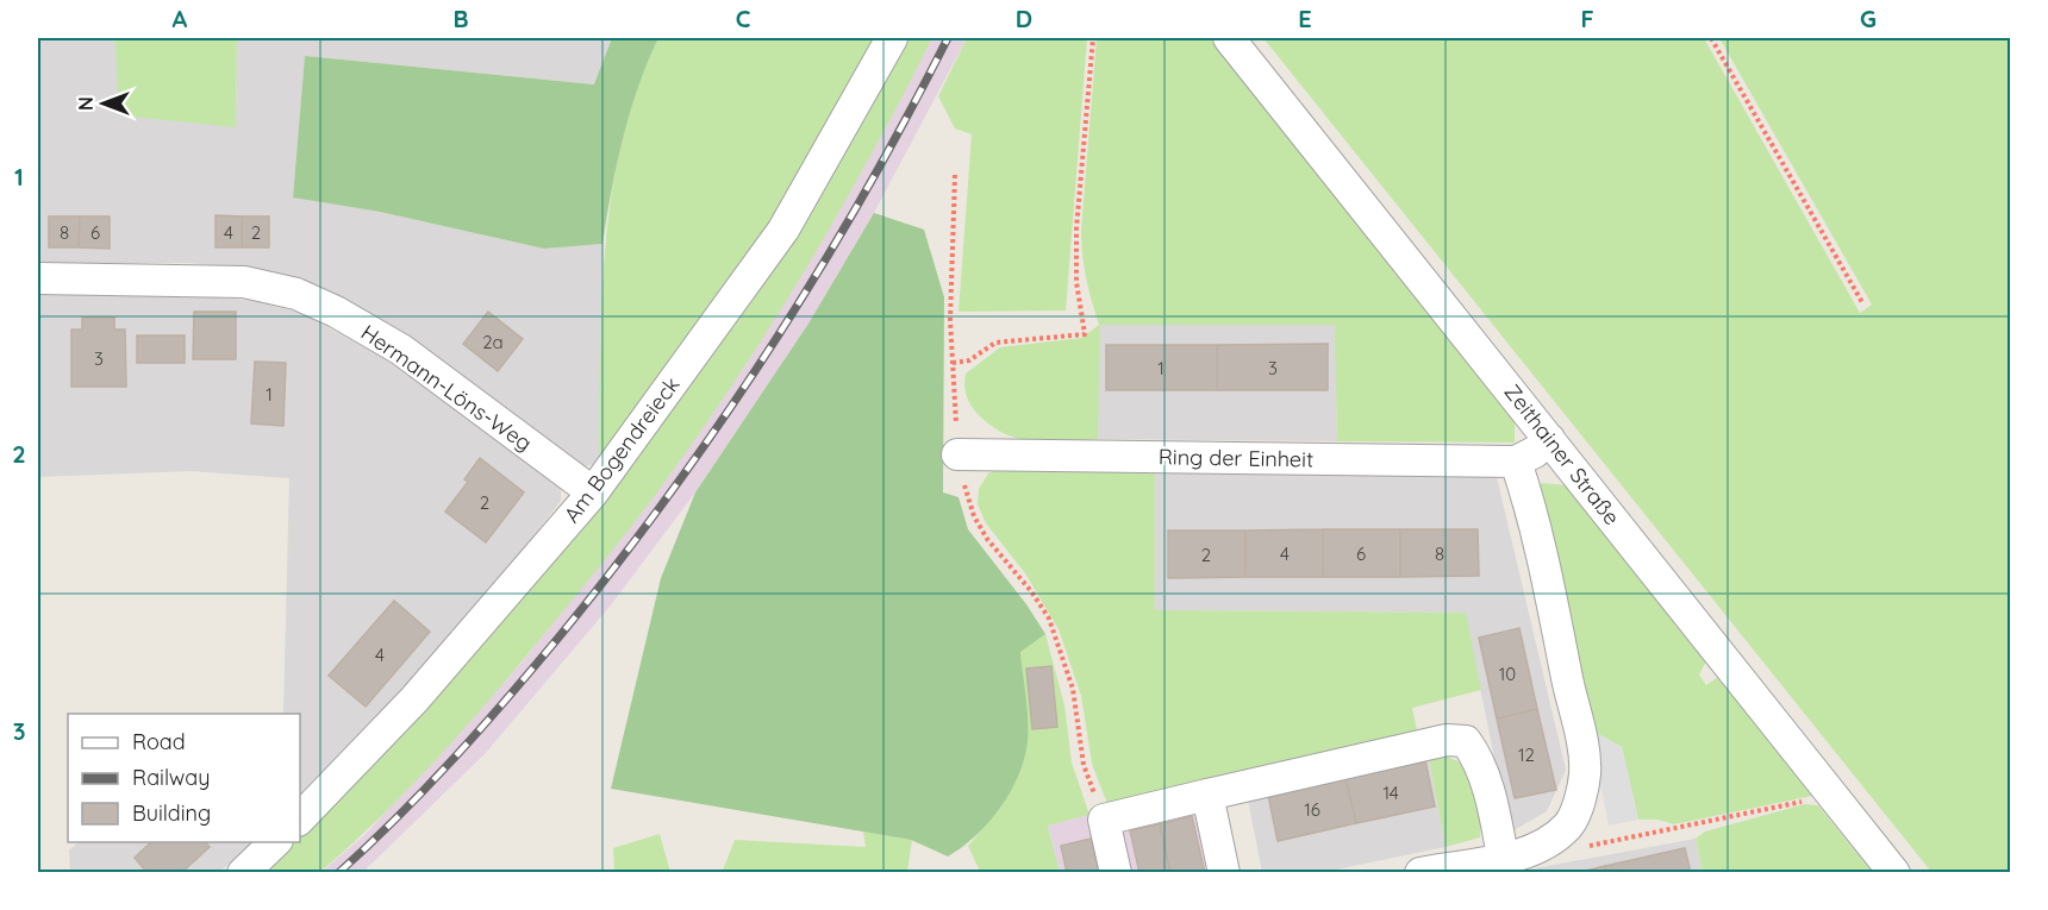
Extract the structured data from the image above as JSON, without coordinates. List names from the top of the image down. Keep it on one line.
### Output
{"streets":{"street":["Hermann-Löns-Weg","Am Bogendreieck","Zeithainer Straße","Ring der Einheit"]},"crossings":[["Hermann-Löns-Weg","Am Bogendreieck"]],"house_numbers":["8","6","4","2","2a","3","1","3","1","2","4","6","8","2","4","10","12","14","16"],"legend":["Road","Railway","Building"],"north":"left","grid":{"columns":["A","B","C","D","E","F","G"],"rows":["1","2","3"]}}
